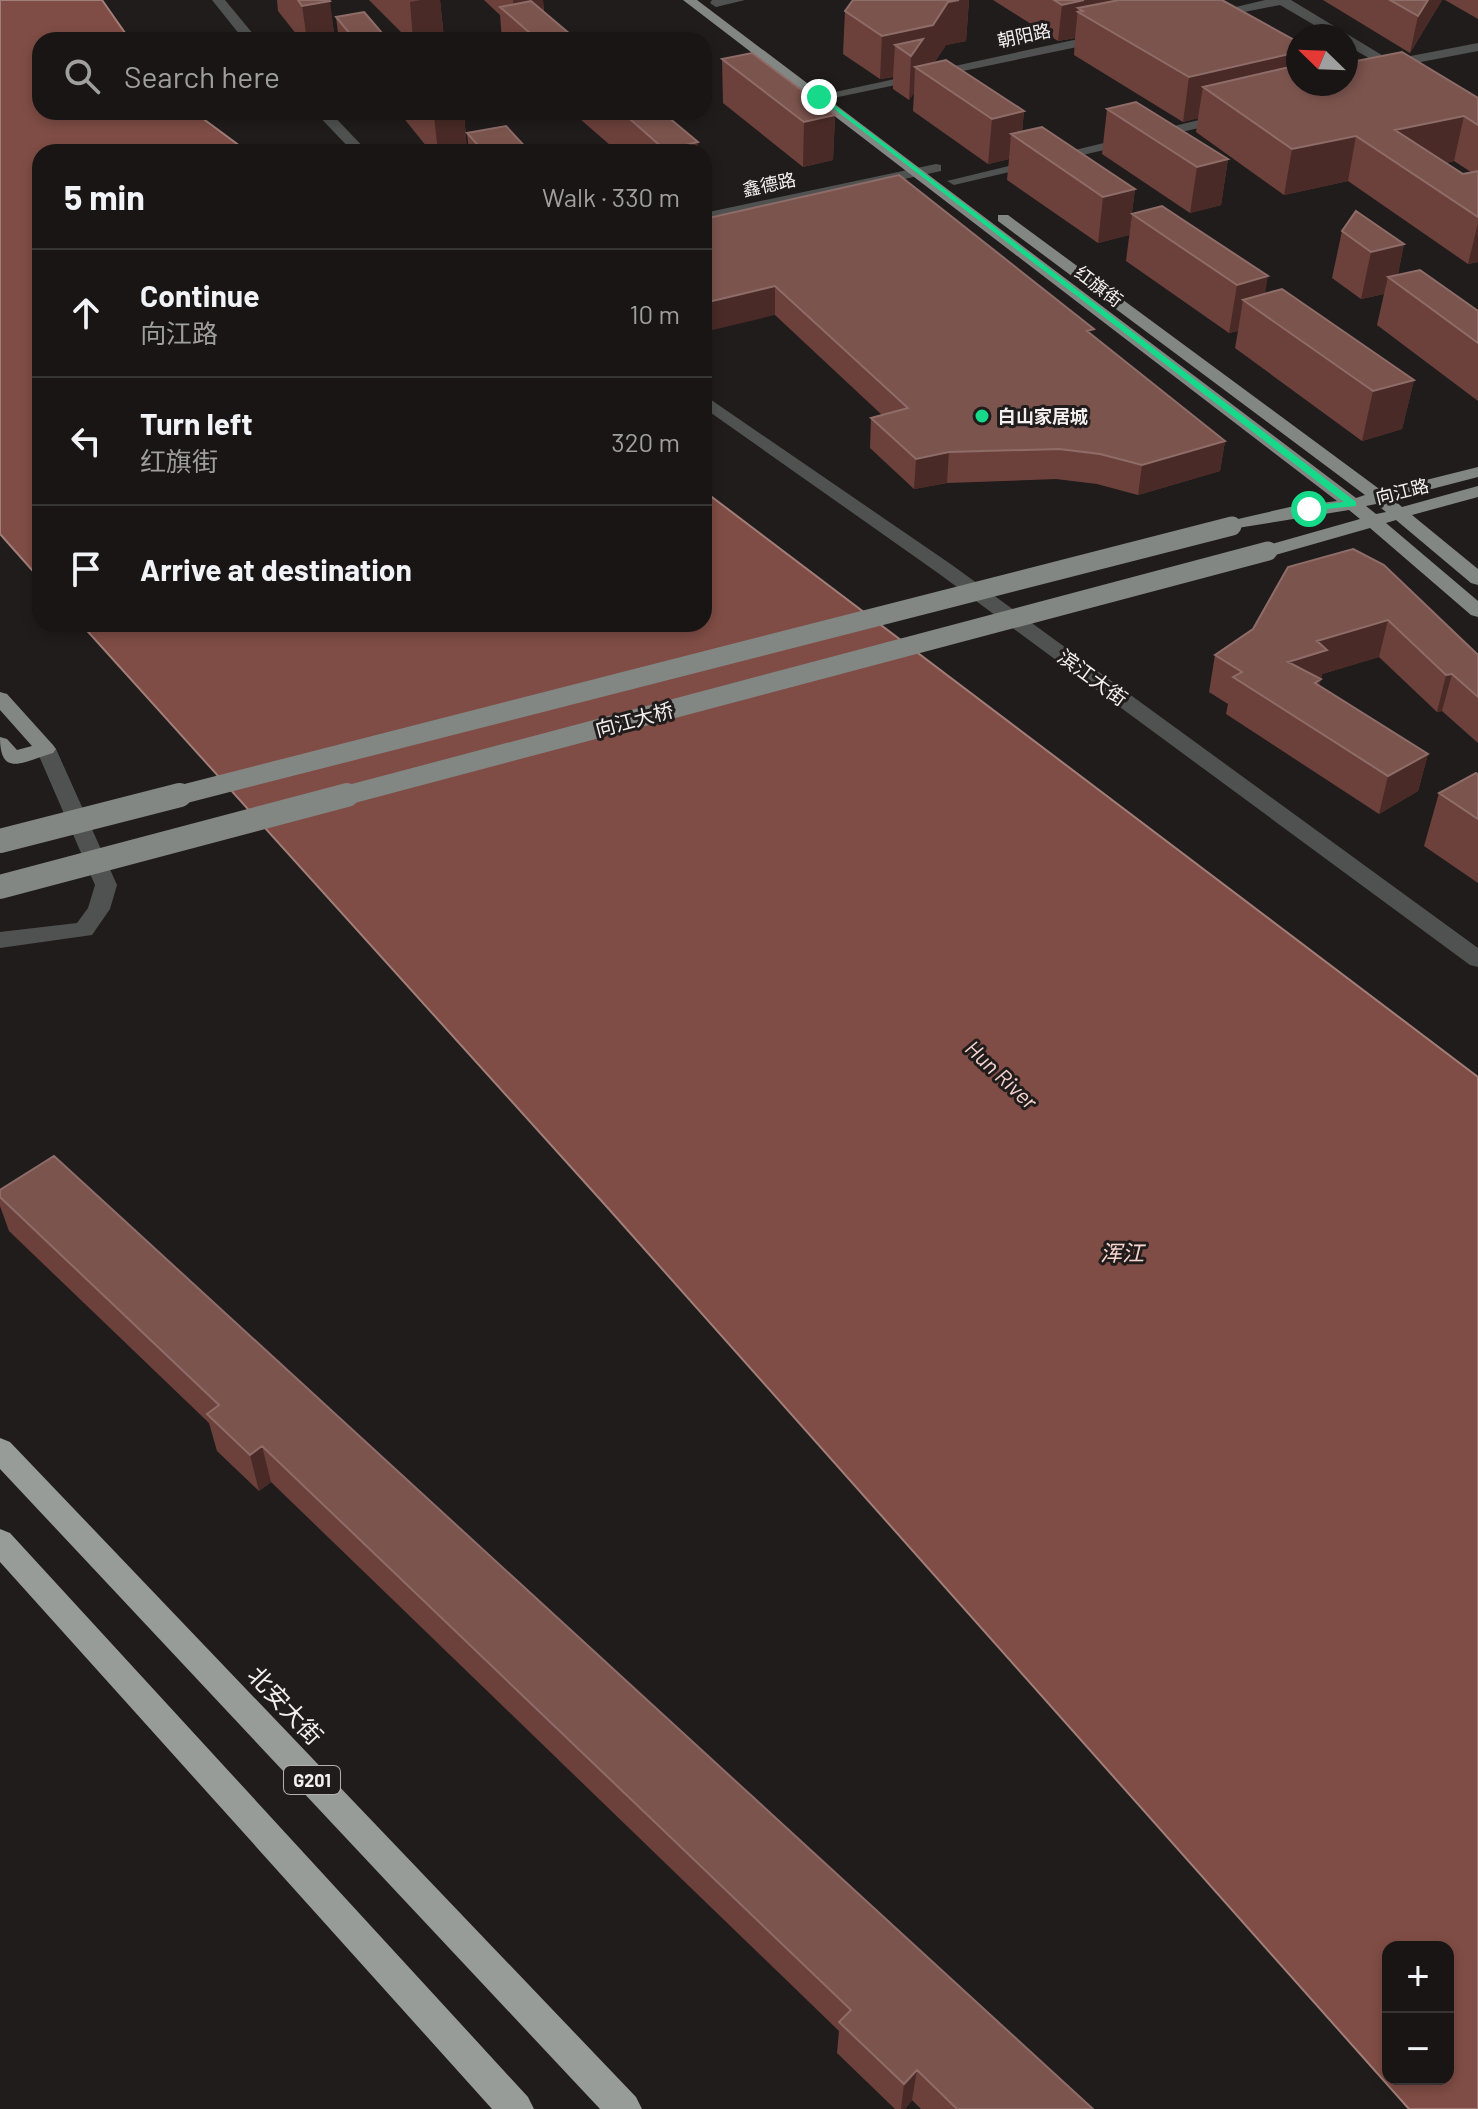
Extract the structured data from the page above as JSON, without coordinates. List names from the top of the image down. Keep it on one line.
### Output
{"streets":{"highway":["北安大街","G201"],"main road":["红旗街","向江路","向江大桥"],"street":["朝阳路","鑫德路","滨江大街"]},"crossings":[["朝阳路","红旗街"],["鑫德路","红旗街"],["红旗街","向江路"],["向江路","向江大桥"]],"water":["Hun River","浑江"],"places":["白山家居城"],"north":"top left","page":{"search":"Search here","heading":["5 min","Walk · 330 m"],"list":[["Continue","向江路","10 m"],["Turn left","红旗街","320 m"],"Arrive at destination"],"map_buttons":["+","−"]}}
